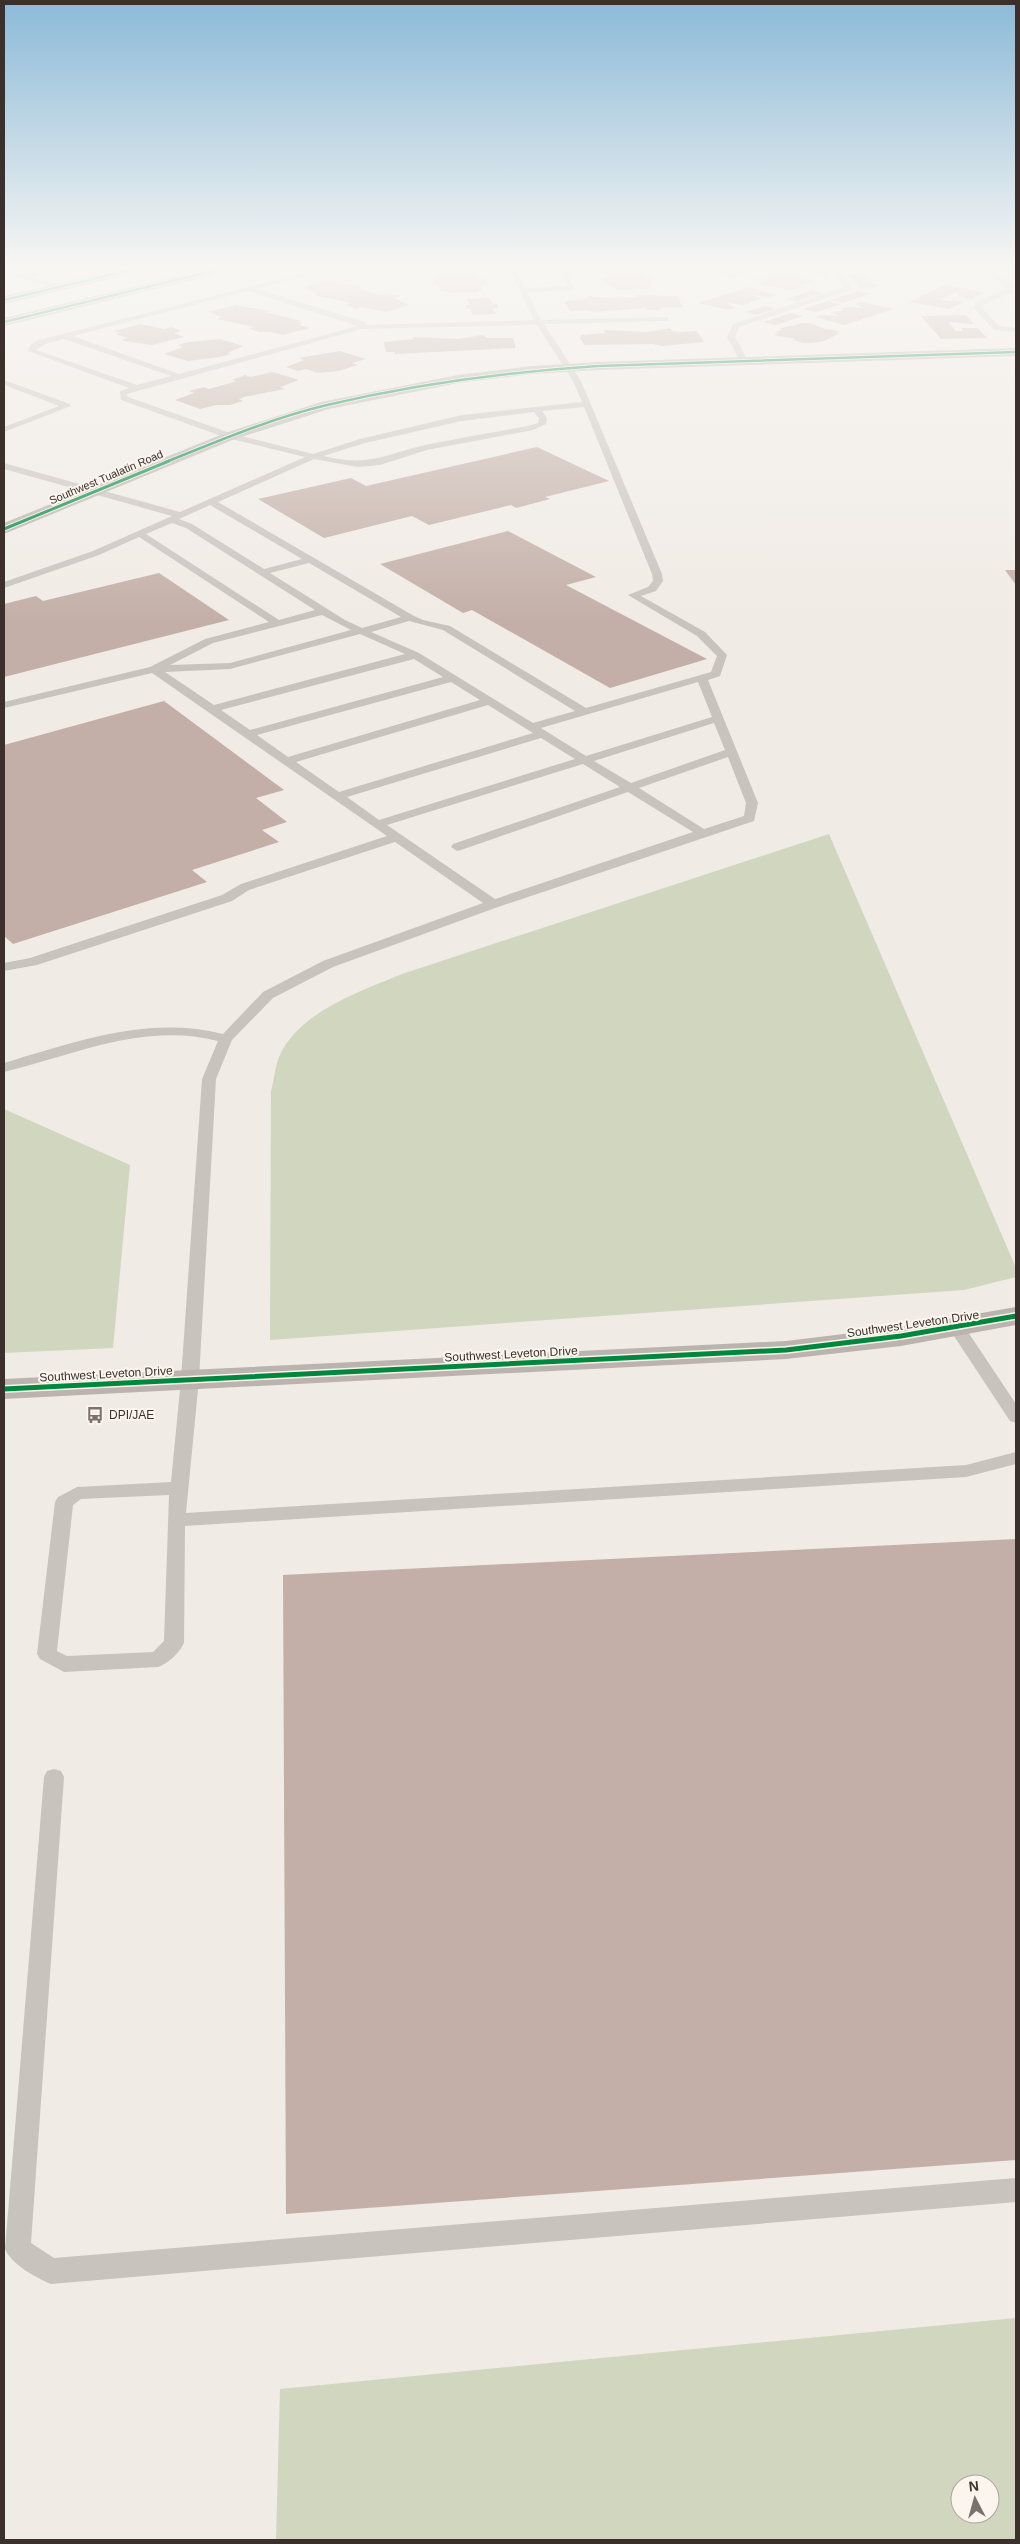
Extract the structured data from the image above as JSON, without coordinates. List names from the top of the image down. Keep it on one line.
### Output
{"streets":{"main road":["Southwest Tualatin Road","Southwest Leveton Drive"]},"places":{"bus stop":["DPI/JAE"]},"north":"top"}
